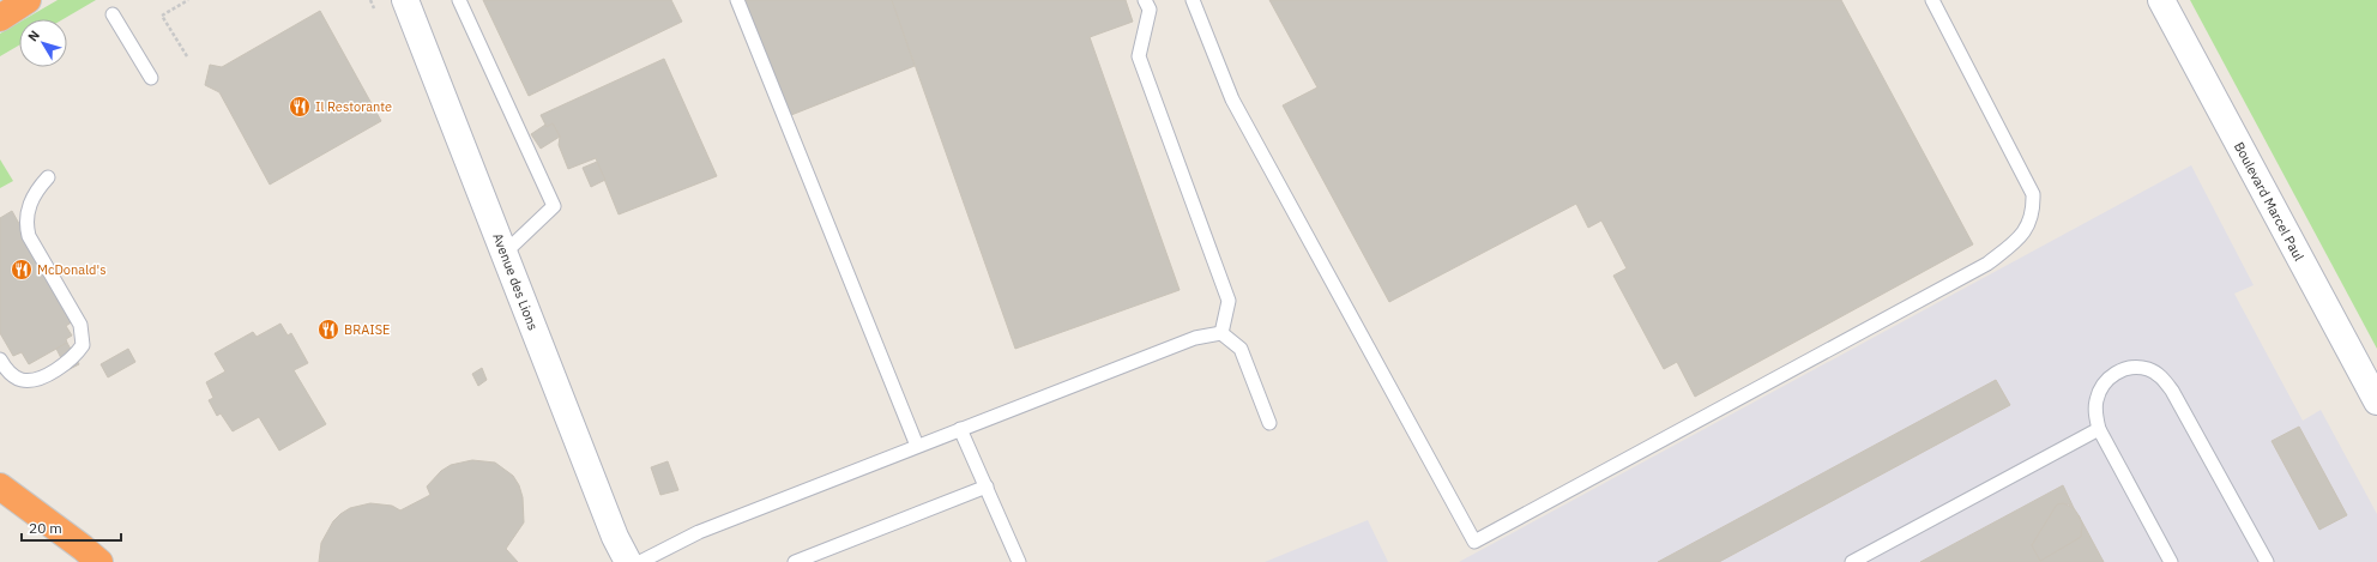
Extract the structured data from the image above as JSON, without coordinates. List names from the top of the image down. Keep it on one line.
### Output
{"streets":{"street":["Boulevard Marcel Paul","Avenue des Lions"]},"places":{"restaurant":["Il Restorante","McDonald's","BRAISE"]},"scale_bar":"20 m","north":"top left"}
